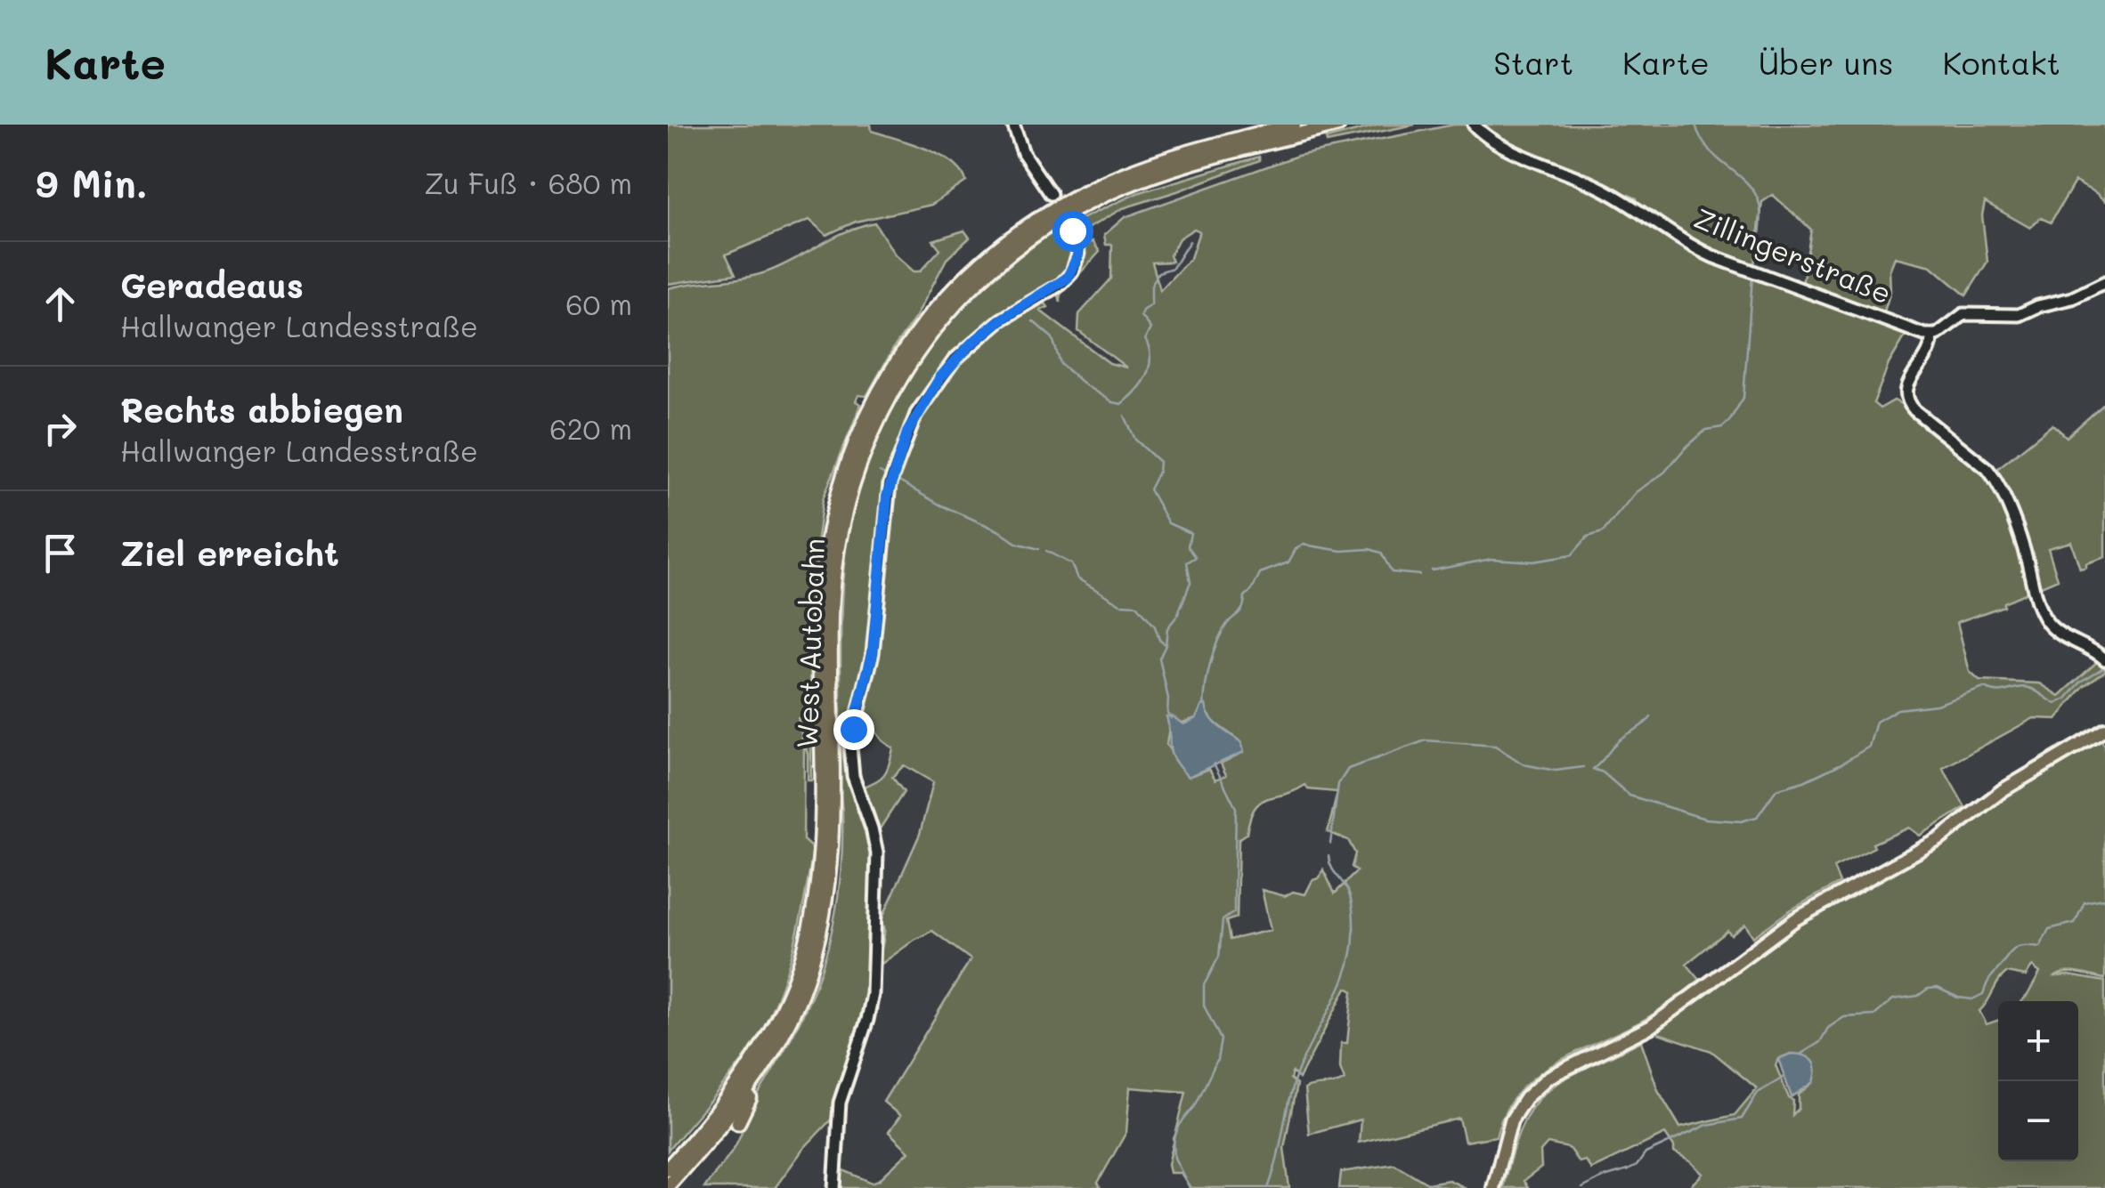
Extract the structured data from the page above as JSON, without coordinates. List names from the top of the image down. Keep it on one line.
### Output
{"streets":{"highway":["West Autobahn"],"street":["Zillingerstraße"]},"page":{"header":"Karte","nav":["Start","Karte","Über uns","Kontakt"],"heading":["9 Min.","Zu Fuß · 680 m"],"list":[["Geradeaus","Hallwanger Landesstraße","60 m"],["Rechts abbiegen","Hallwanger Landesstraße","620 m"],"Ziel erreicht"],"map_buttons":["+","−"]}}
